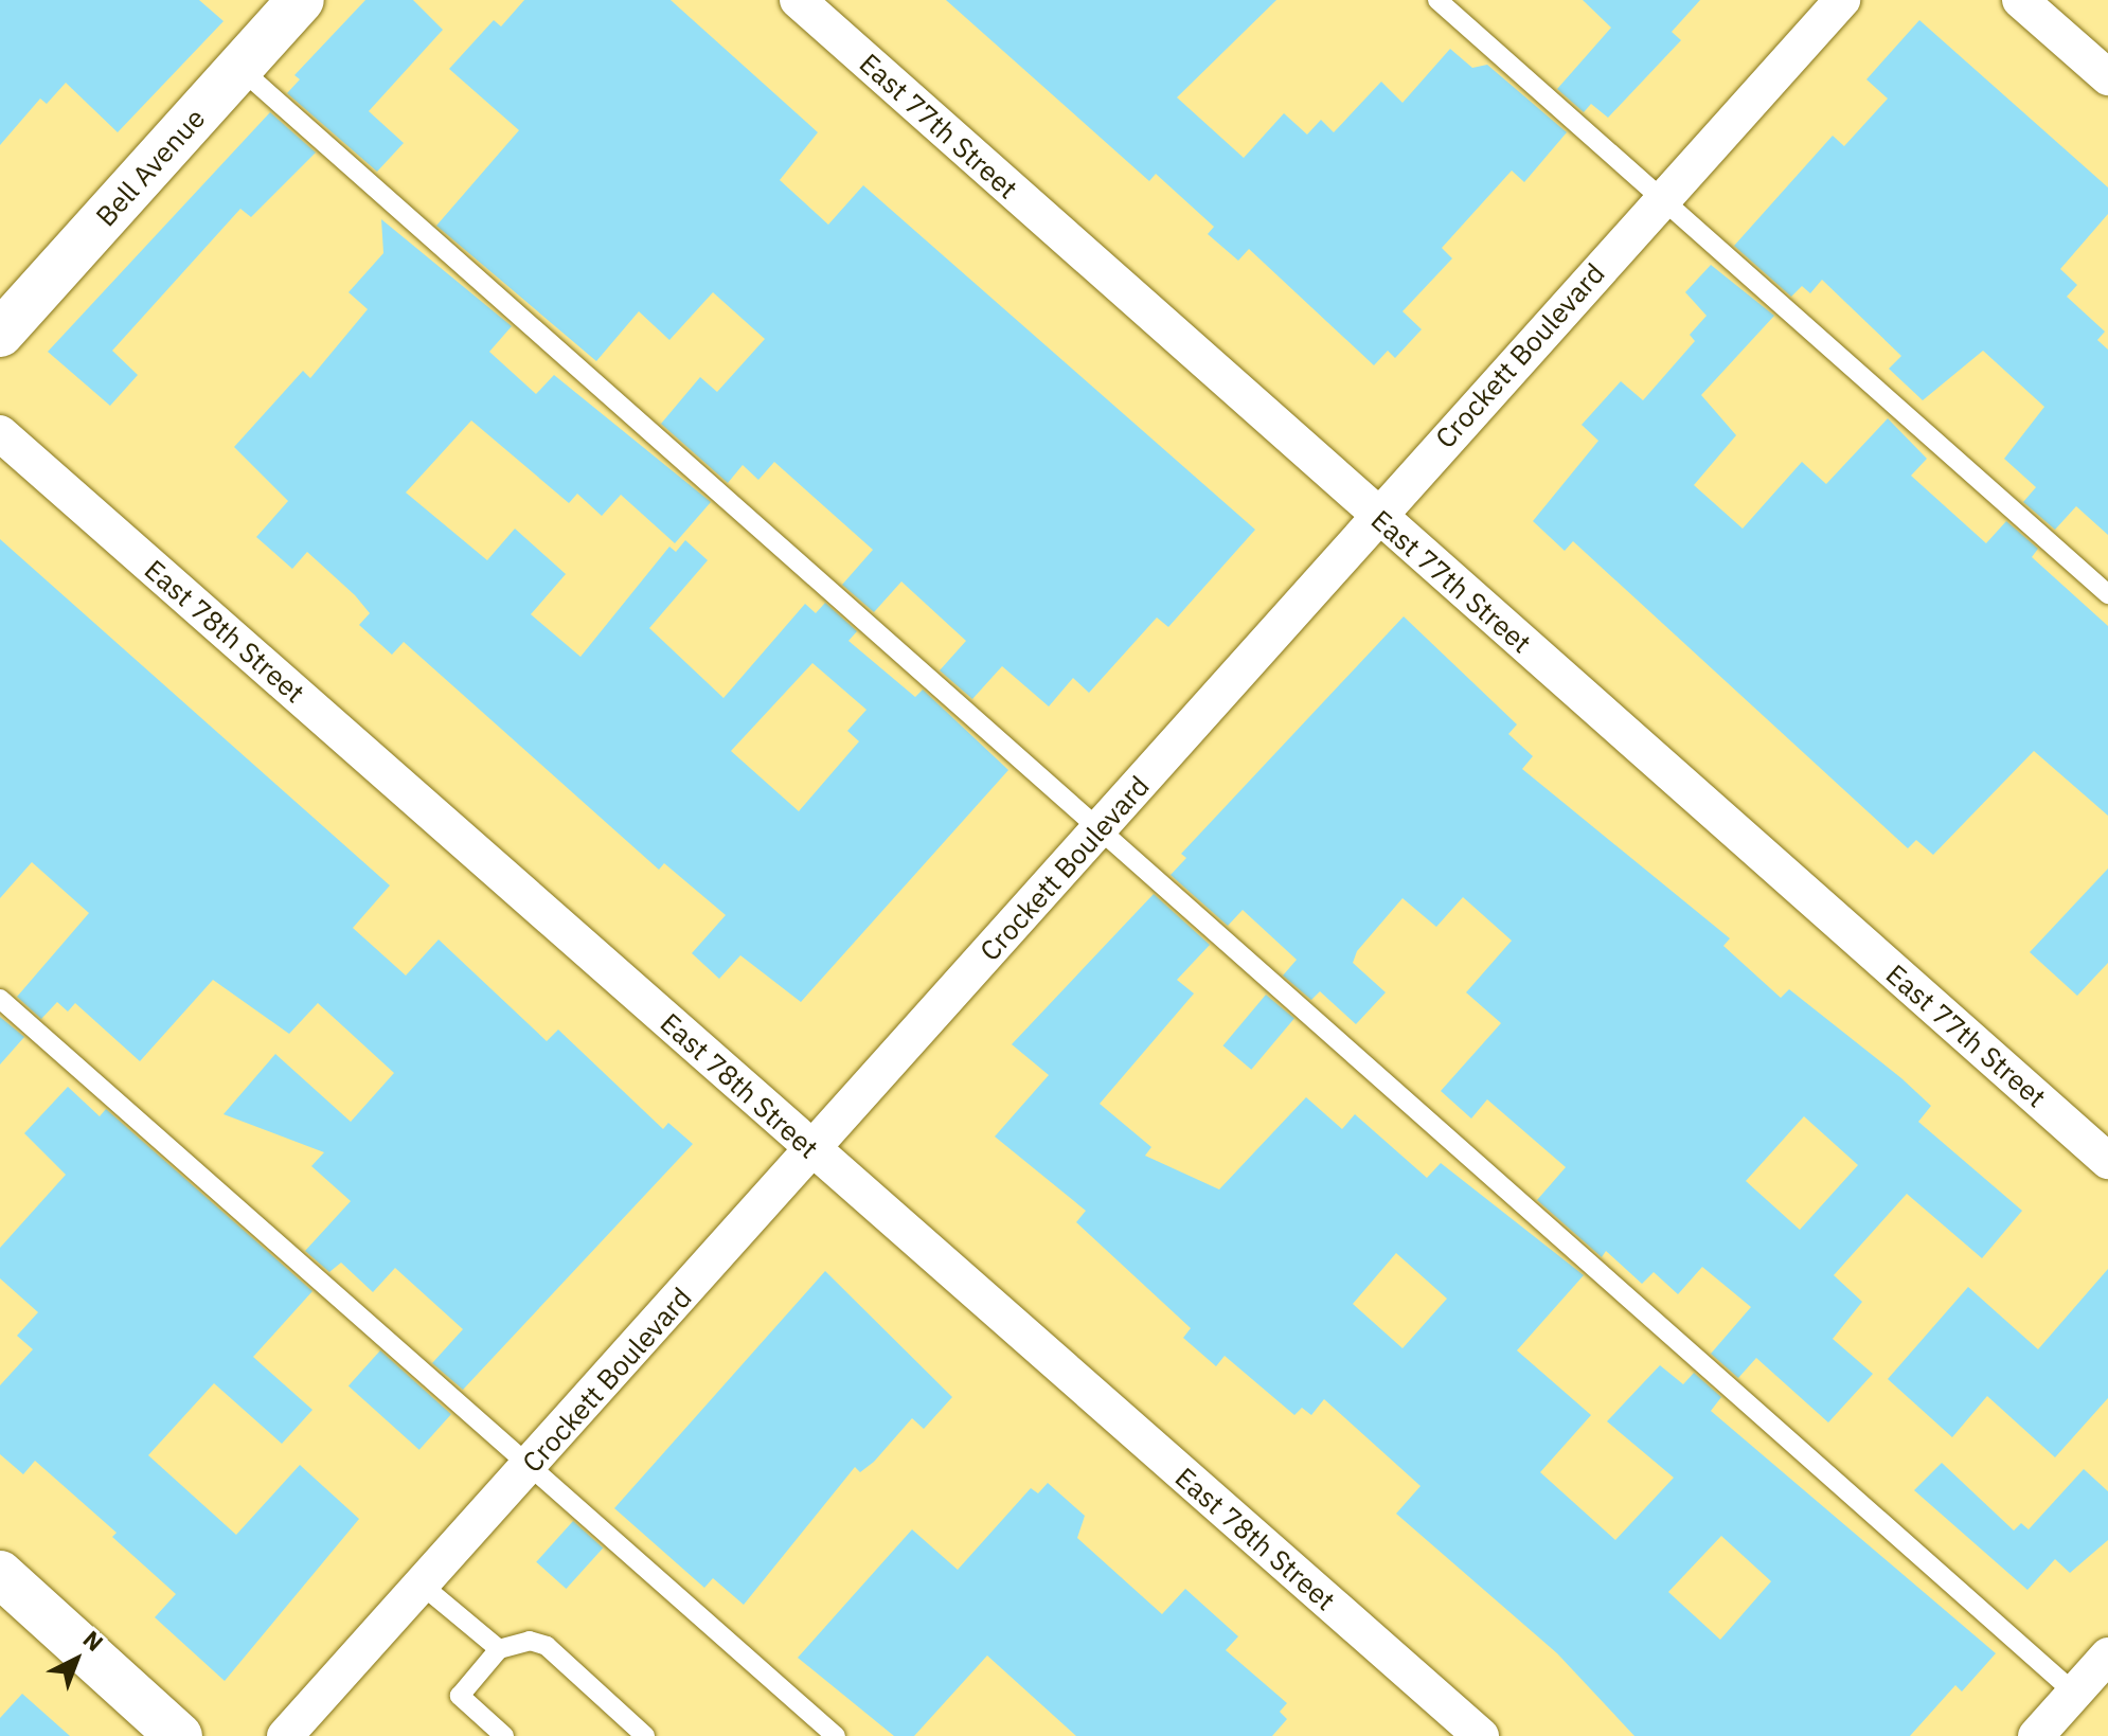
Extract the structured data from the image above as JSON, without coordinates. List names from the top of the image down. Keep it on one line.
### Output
{"streets":{"street":["East 77th Street","Bell Avenue","Crockett Boulevard","East 78th Street"]},"crossings":[["East 77th Street","Crockett Boulevard"],["Crockett Boulevard","East 78th Street"]],"north":"top right"}
